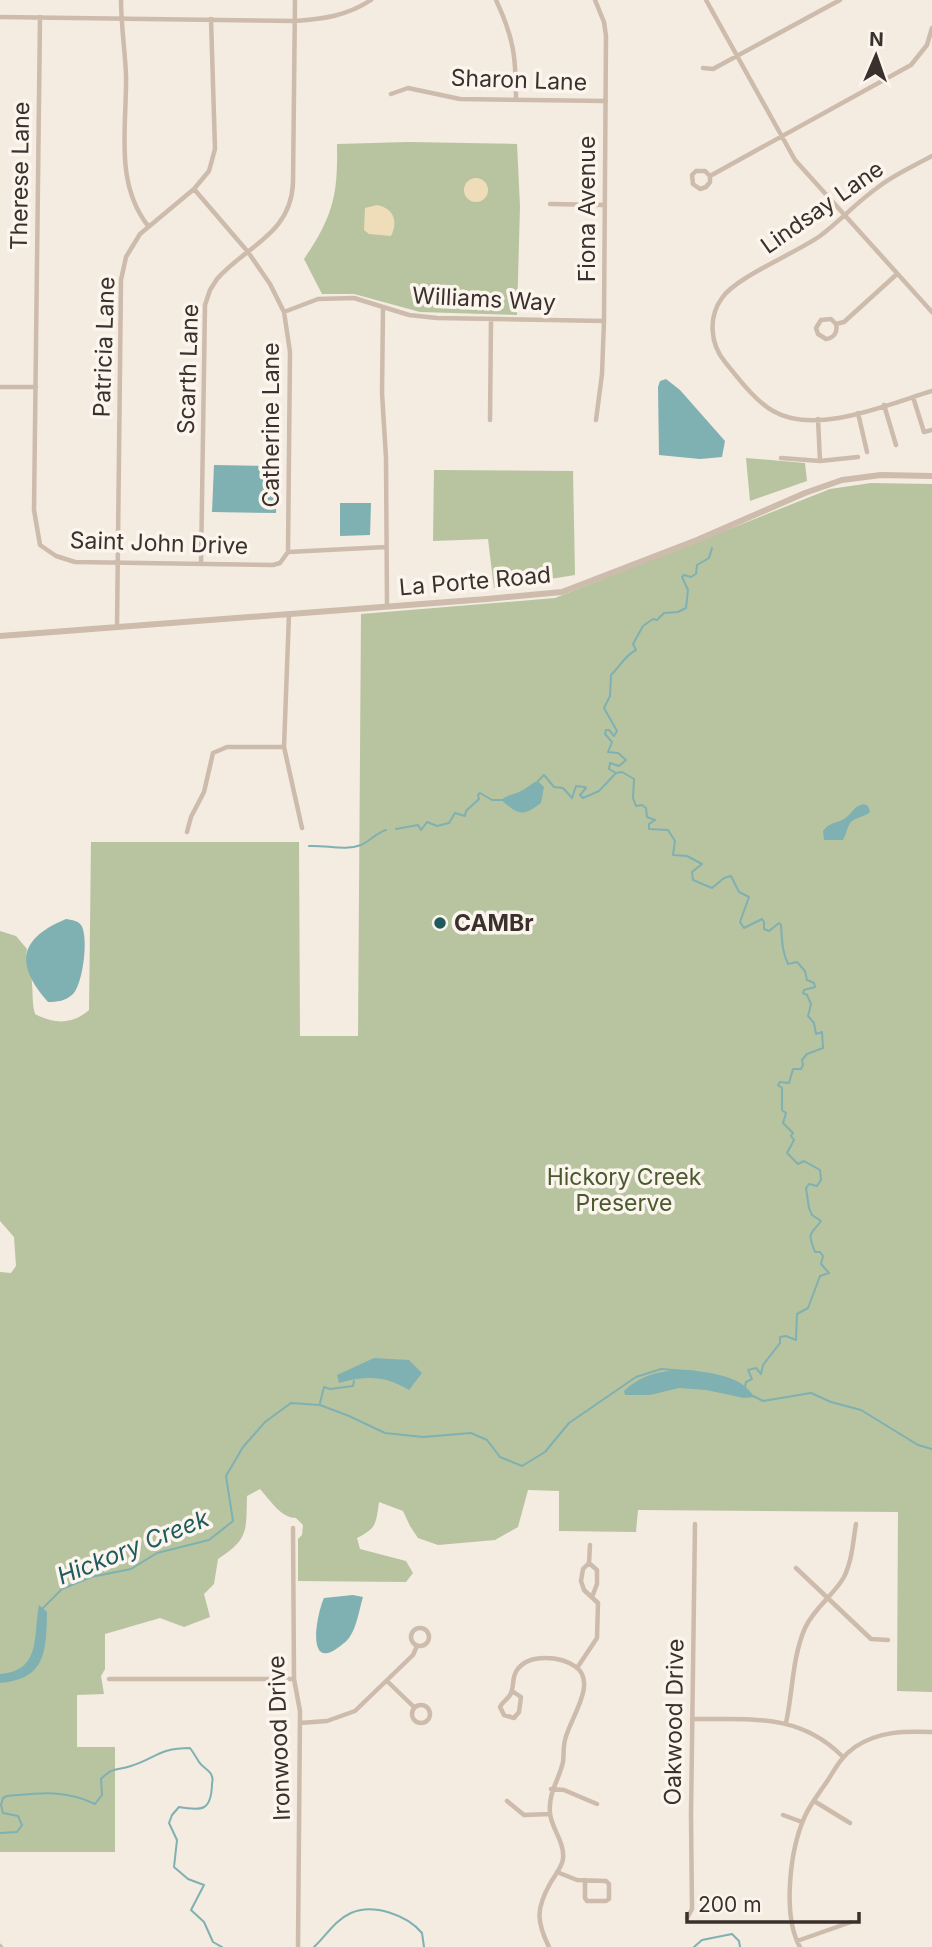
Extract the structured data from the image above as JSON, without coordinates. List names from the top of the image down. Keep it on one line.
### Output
{"streets":{"street":["Sharon Lane","Therese Lane","Lindsay Lane","Fiona Avenue","Williams Way","Patricia Lane","Scarth Lane","Catherine Lane","Saint John Drive","La Porte Road","Oakwood Drive","Ironwood Drive"]},"crossings":[["Sharon Lane","Fiona Avenue"],["Therese Lane","Saint John Drive"],["Fiona Avenue","Williams Way"],["Williams Way","Catherine Lane"],["Patricia Lane","Catherine Lane"],["Patricia Lane","Saint John Drive"],["Patricia Lane","La Porte Road"],["Scarth Lane","Catherine Lane"],["Scarth Lane","Saint John Drive"],["Catherine Lane","Saint John Drive"]],"water":["Hickory Creek"],"parks":["Hickory Creek Preserve"],"places":["CAMBr"],"scale_bar":"200 m","north":"top"}
